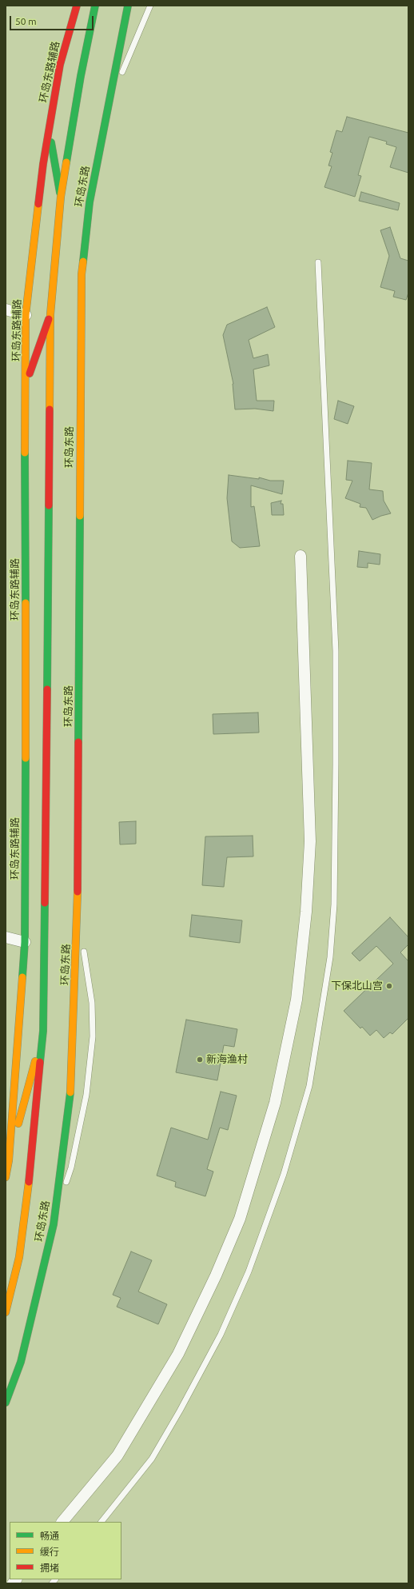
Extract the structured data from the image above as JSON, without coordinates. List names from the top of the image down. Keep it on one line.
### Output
{"streets":{"main road":["环岛东路辅路","环岛东路"]},"places":["下保北山宫","新海渔村"],"legend":["畅通","缓行","拥堵"],"scale_bar":"50 m"}
